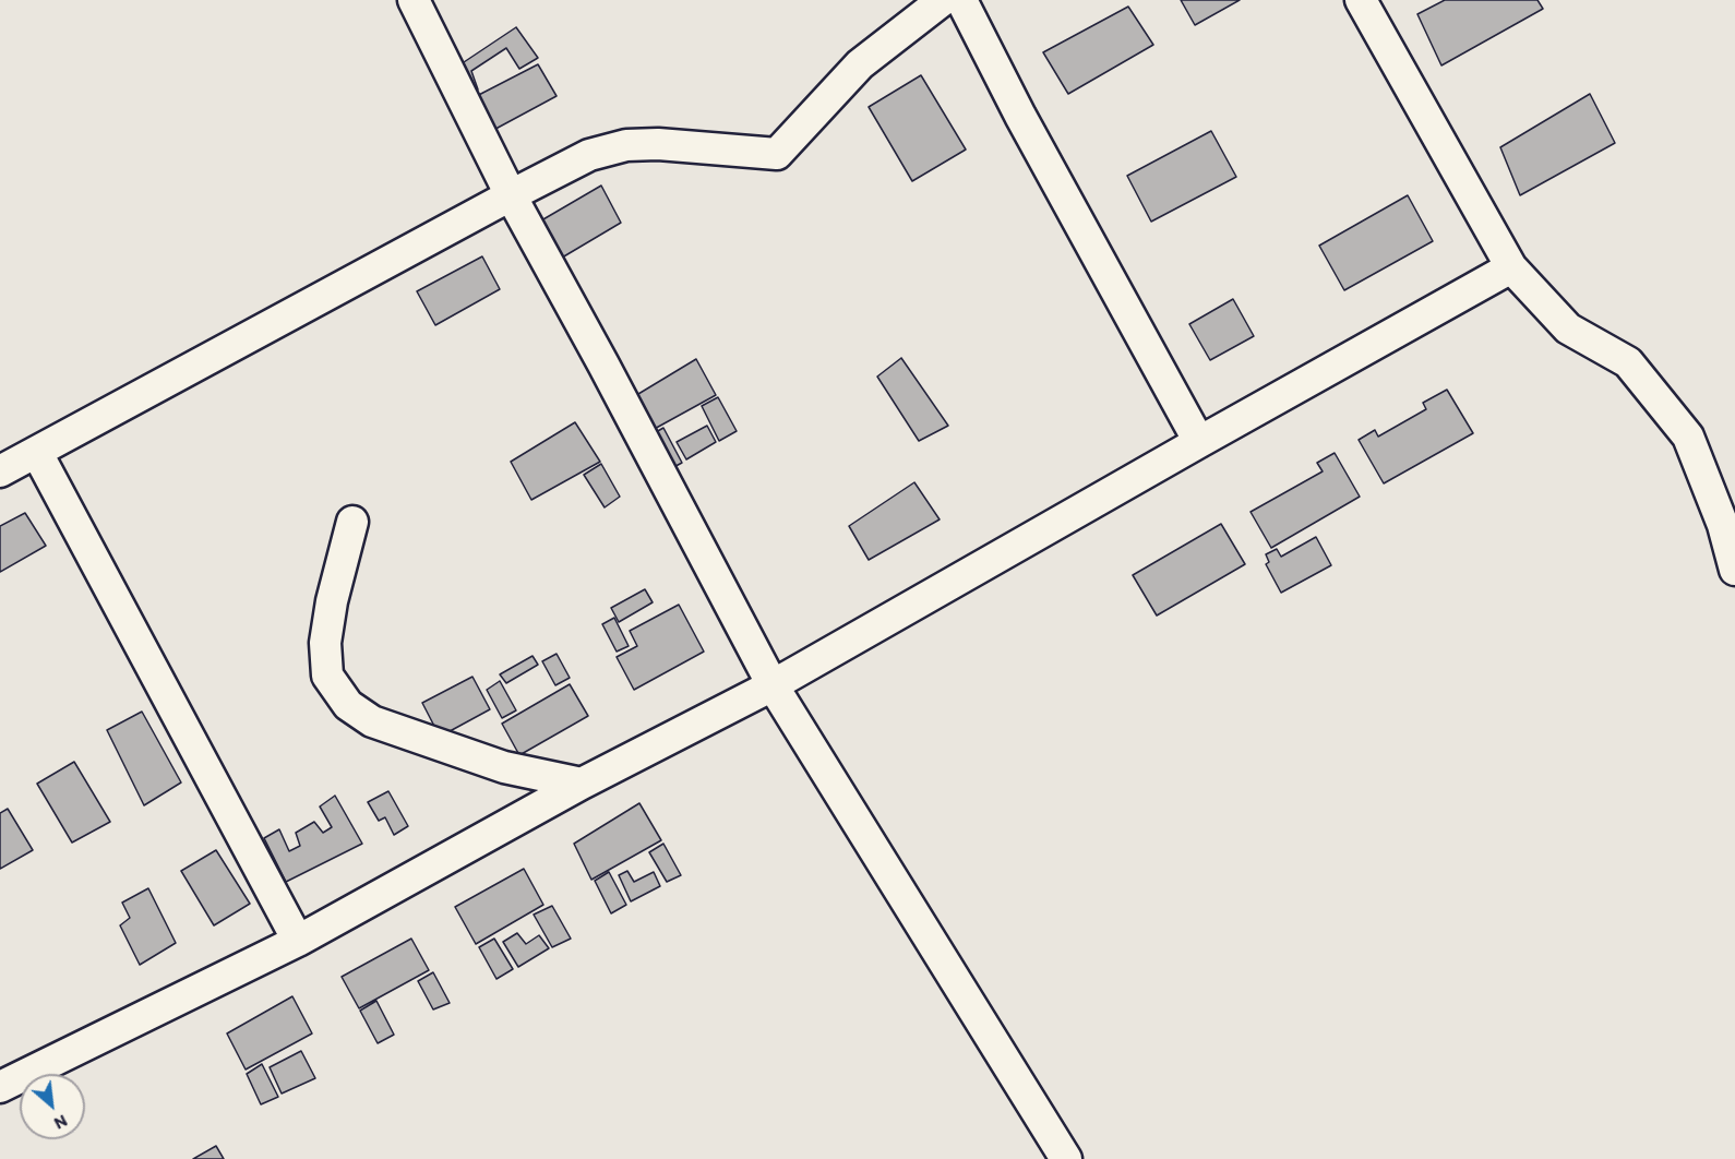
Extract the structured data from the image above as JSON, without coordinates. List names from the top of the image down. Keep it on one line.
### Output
{"north":"bottom right"}
